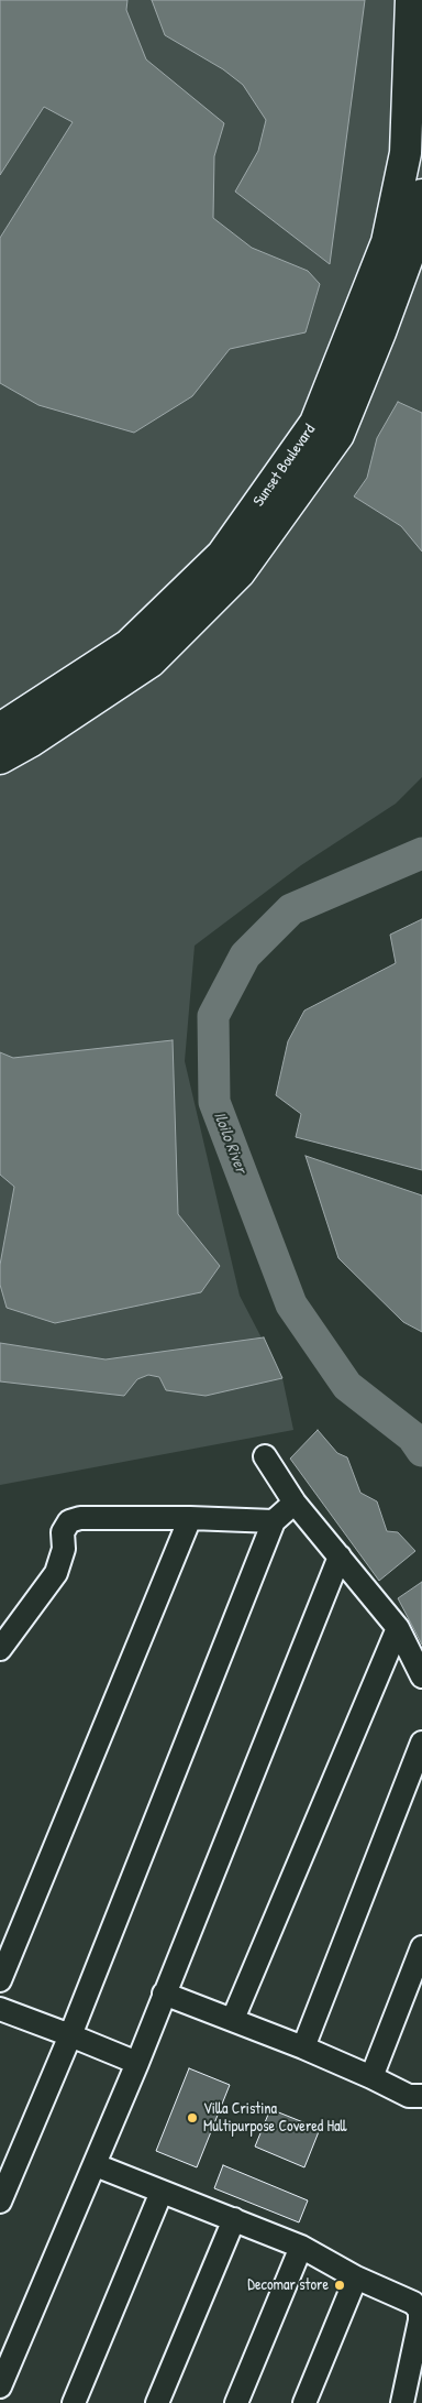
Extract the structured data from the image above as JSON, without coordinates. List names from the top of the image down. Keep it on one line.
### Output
{"streets":{"main road":["Sunset Boulevard"]},"water":["Iloilo River"],"places":["Villa Cristina Multipurpose Covered Hall","Decomar store"]}
